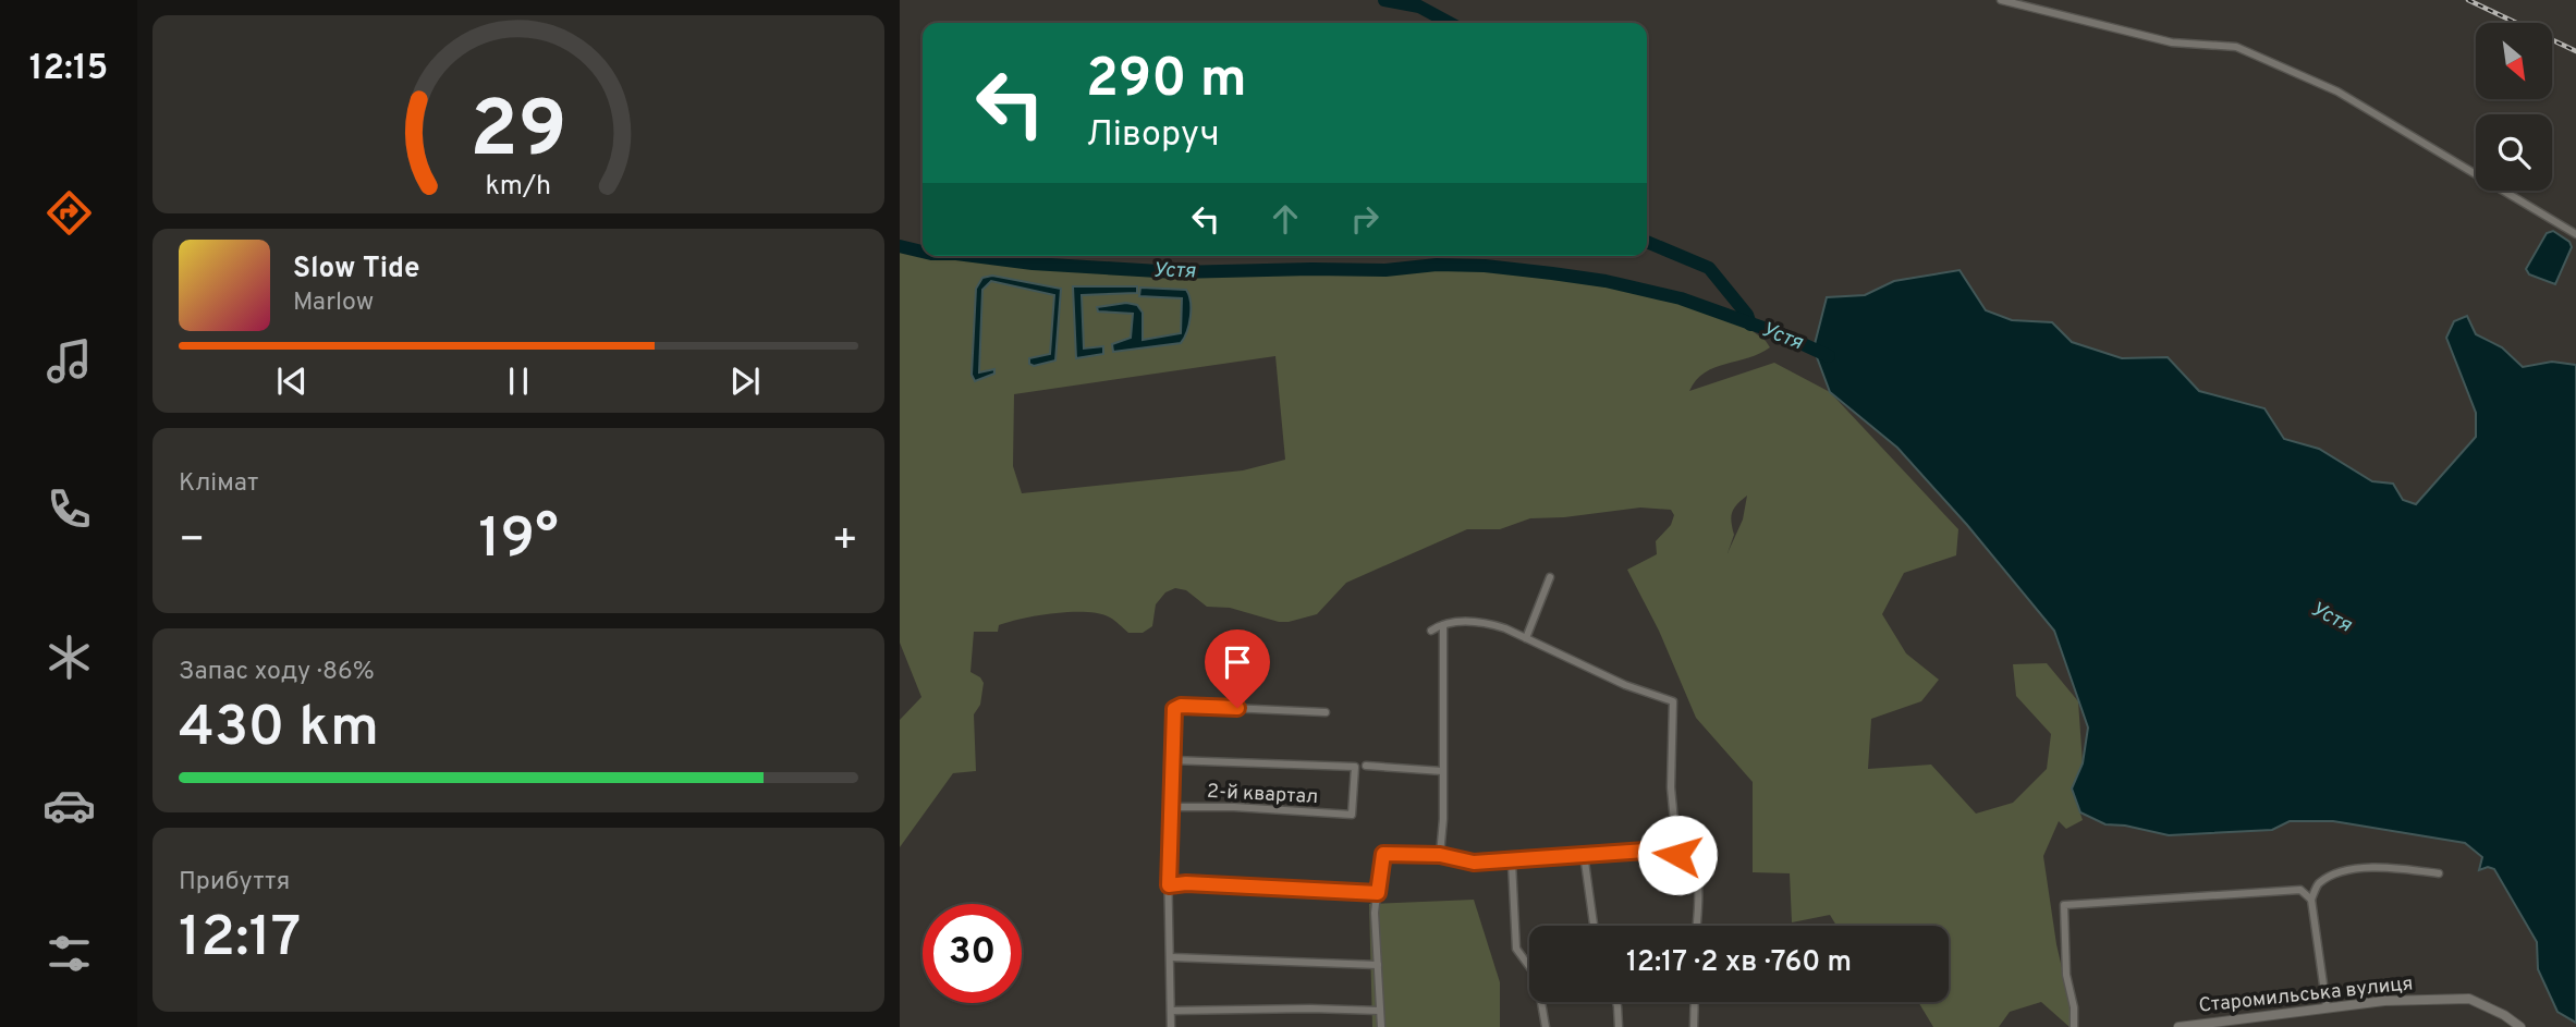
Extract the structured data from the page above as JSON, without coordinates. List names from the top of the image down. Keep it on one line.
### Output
{"streets":{"street":["2-й квартал","Старомильська вулиця"]},"water":["Устя"],"north":"bottom right","page":{"tabs":"12:15","turn":["290 m","Ліворуч"],"song":["Slow Tide","Marlow"],"tile":["Клімат",["Запас ходу · 86%","430 km"],["Прибуття","12:17"]],"heat":["−","19°","+"],"limit":"30","trip":"12:17 · 2 хв · 760 m","gauge":["29","km/h"]}}
